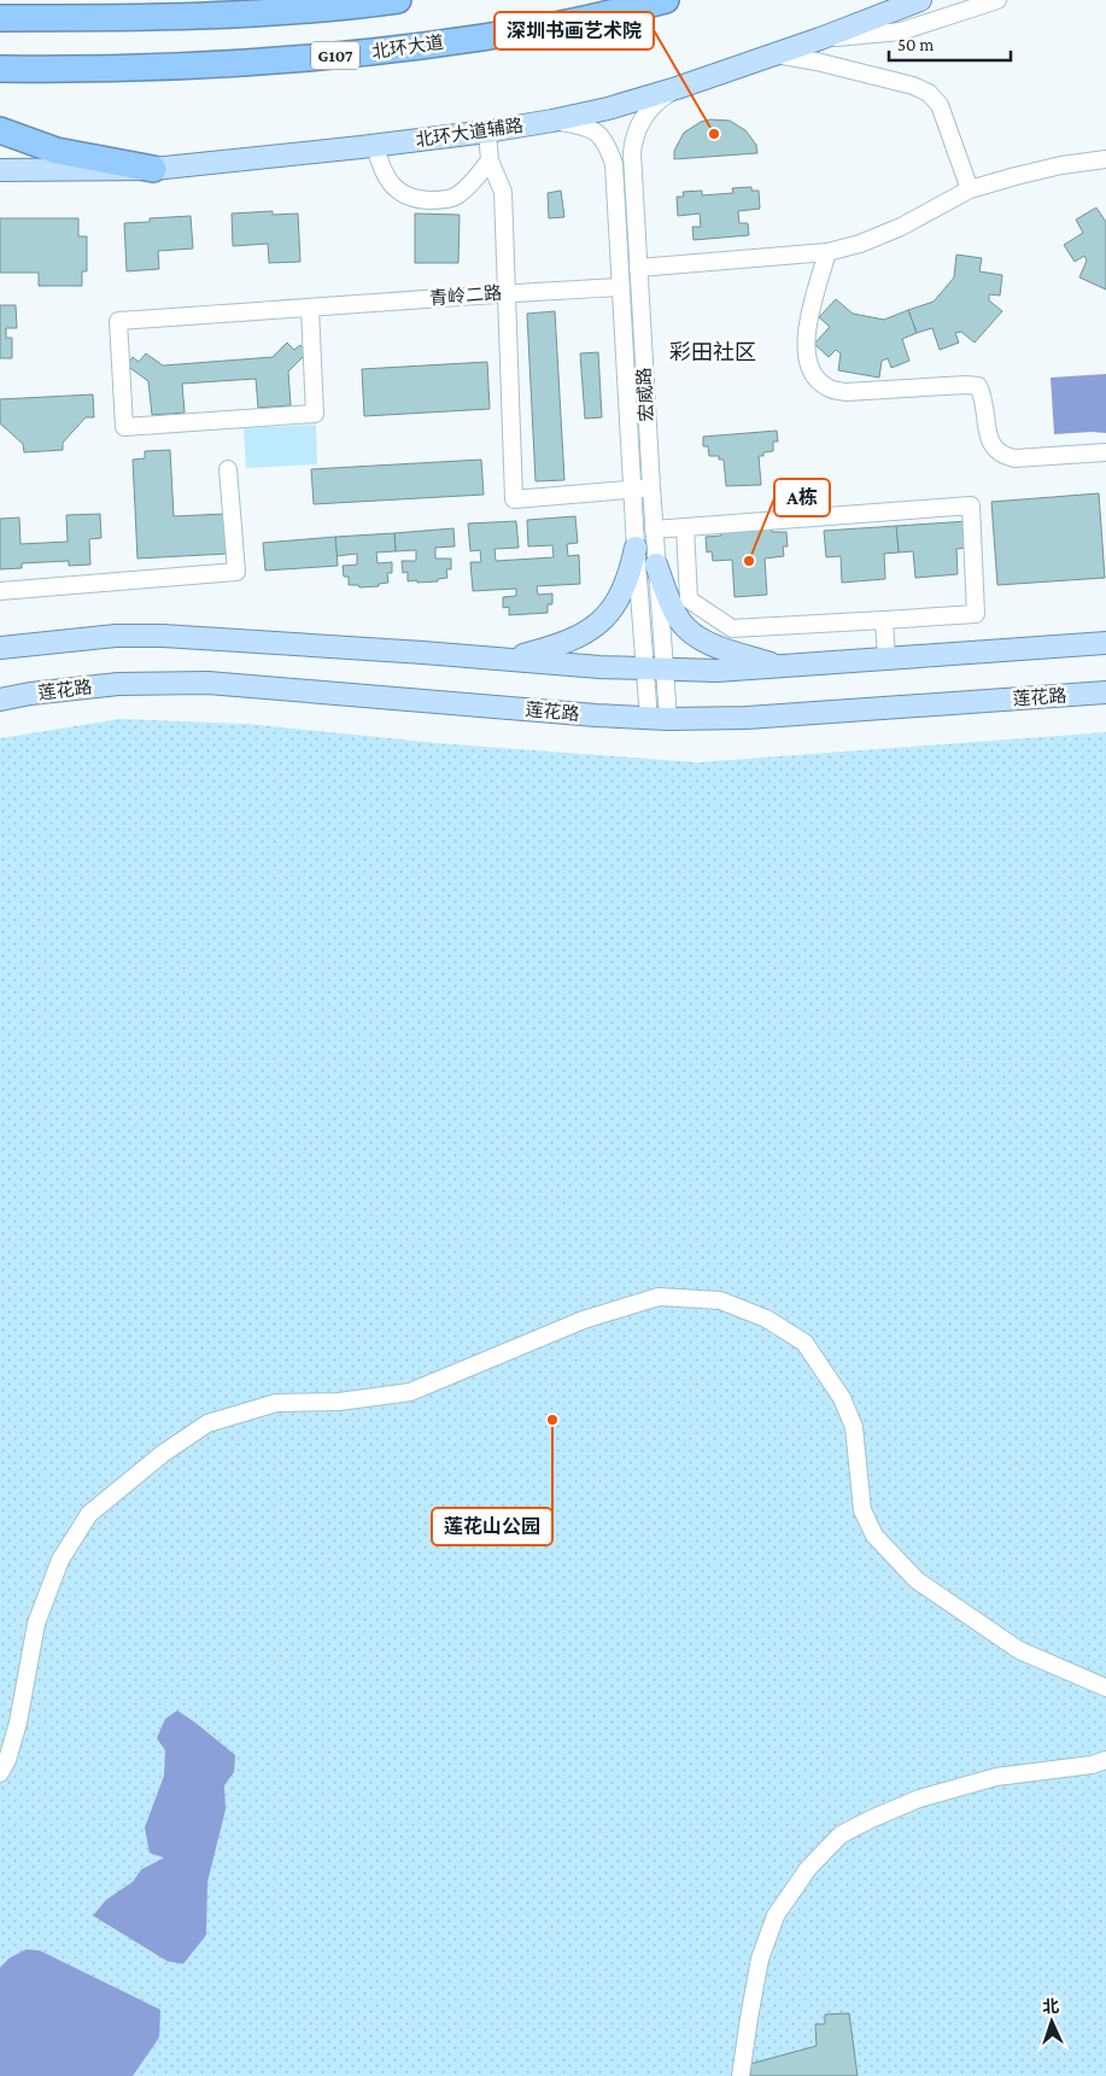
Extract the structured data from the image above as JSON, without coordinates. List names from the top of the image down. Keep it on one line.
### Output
{"streets":{"highway":["北环大道","G107"],"main road":["北环大道辅路","莲花路"],"street":["青岭二路","宏威路"]},"crossings":[["北环大道辅路","宏威路"],["青岭二路","宏威路"],["宏威路","莲花路"]],"districts":["彩田社区"],"places":["深圳书画艺术院","A栋","莲花山公园"],"scale_bar":"50 m","north":"top"}
